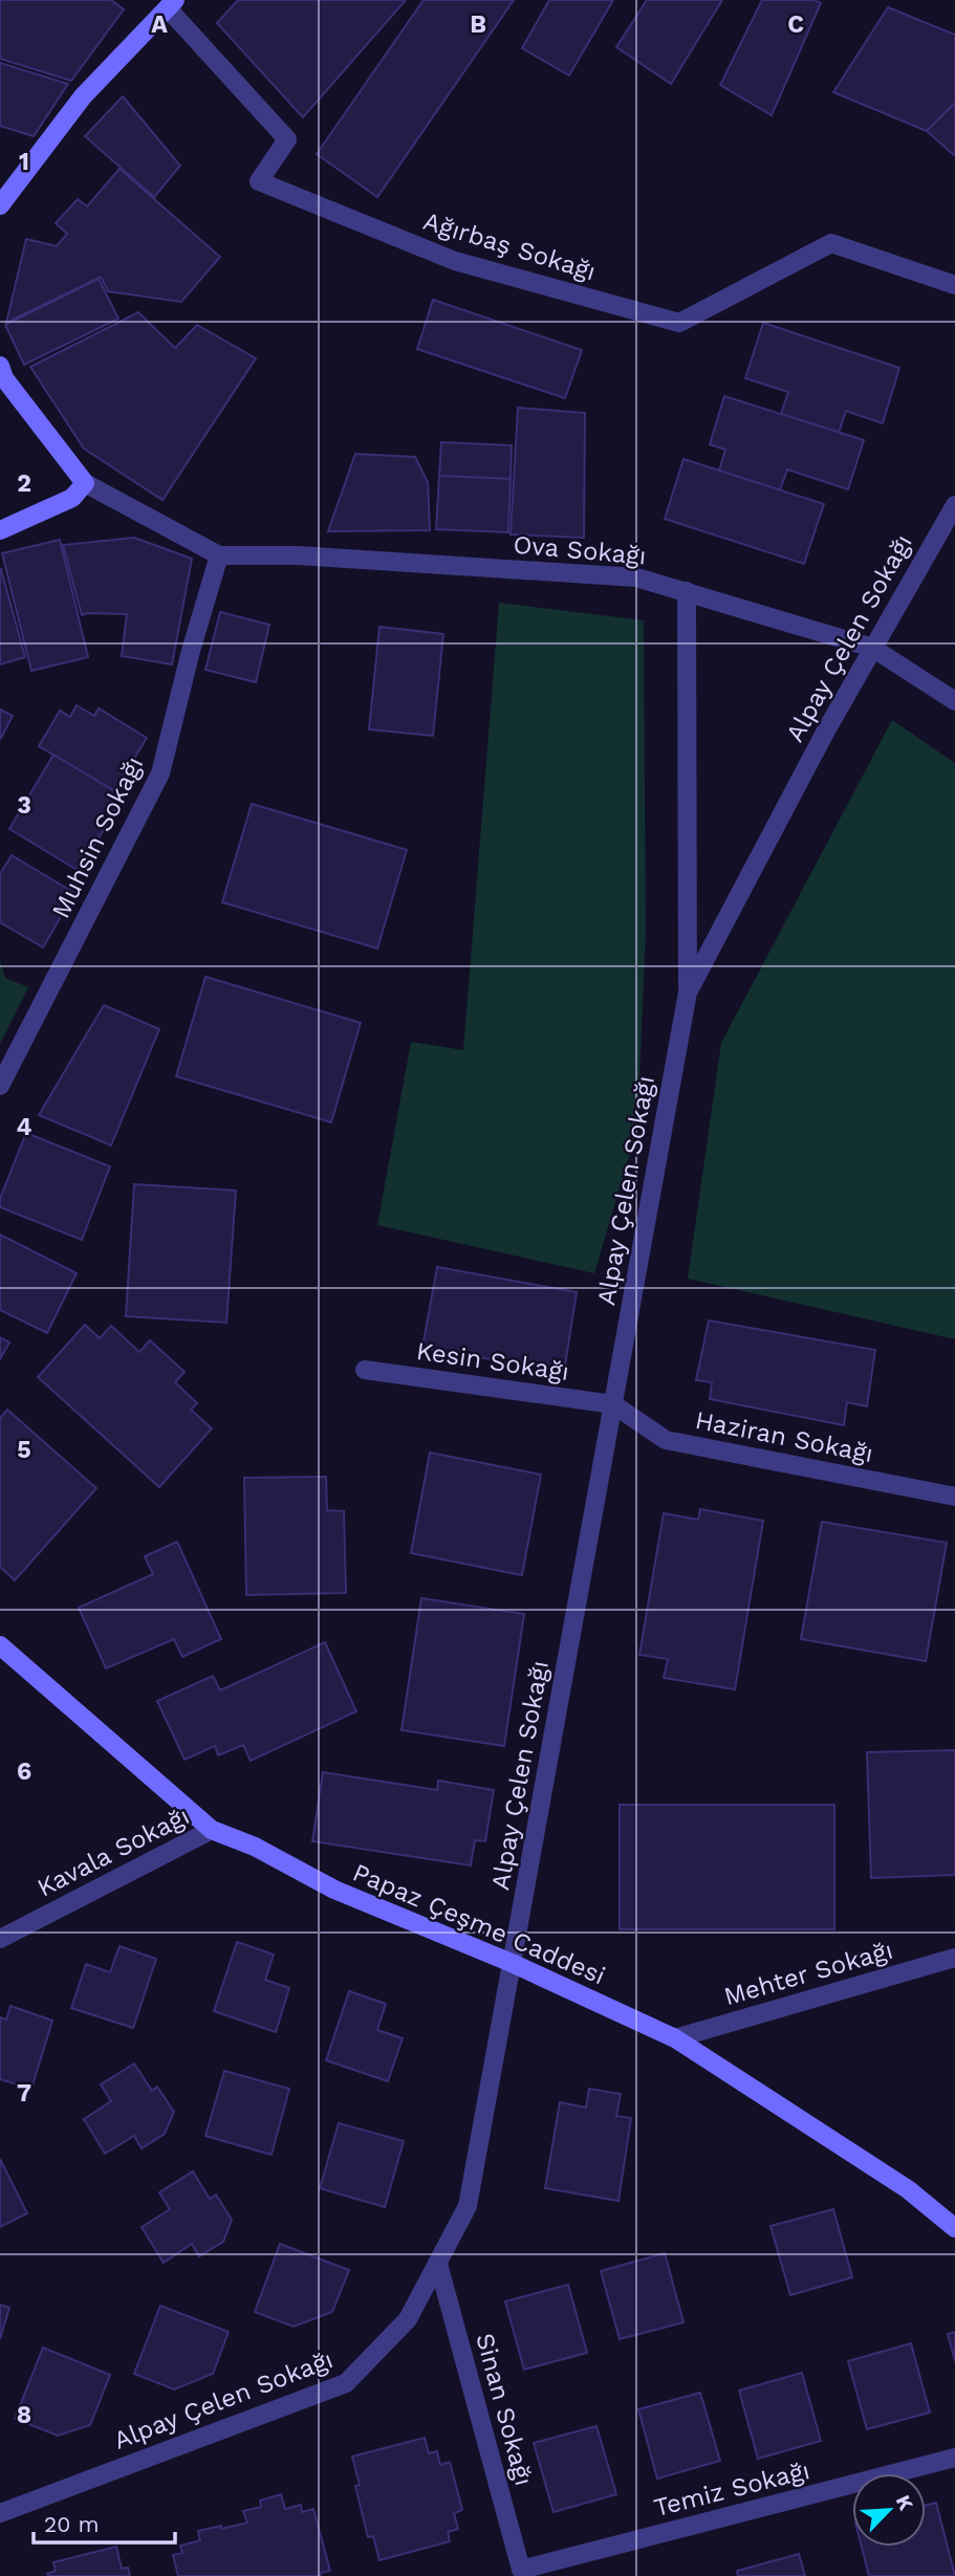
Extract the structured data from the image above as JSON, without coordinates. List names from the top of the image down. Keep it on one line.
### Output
{"streets":{"street":["Ağırbaş Sokağı","Ova Sokağı","Alpay Çelen Sokağı","Muhsin Sokağı","Kesin Sokağı","Haziran Sokağı","Kavala Sokağı","Papaz Çeşme Caddesi","Mehter Sokağı","Sinan Sokağı","Temiz Sokağı"]},"crossings":[["Ova Sokağı","Alpay Çelen Sokağı"],["Ova Sokağı","Muhsin Sokağı"],["Alpay Çelen Sokağı","Kesin Sokağı"],["Alpay Çelen Sokağı","Haziran Sokağı"],["Alpay Çelen Sokağı","Papaz Çeşme Caddesi"],["Alpay Çelen Sokağı","Sinan Sokağı"],["Kesin Sokağı","Haziran Sokağı"],["Kavala Sokağı","Papaz Çeşme Caddesi"],["Papaz Çeşme Caddesi","Mehter Sokağı"],["Sinan Sokağı","Temiz Sokağı"]],"scale_bar":"20 m","north":"top right","grid":{"columns":["A","B","C"],"rows":["1","2","3","4","5","6","7","8"]}}
